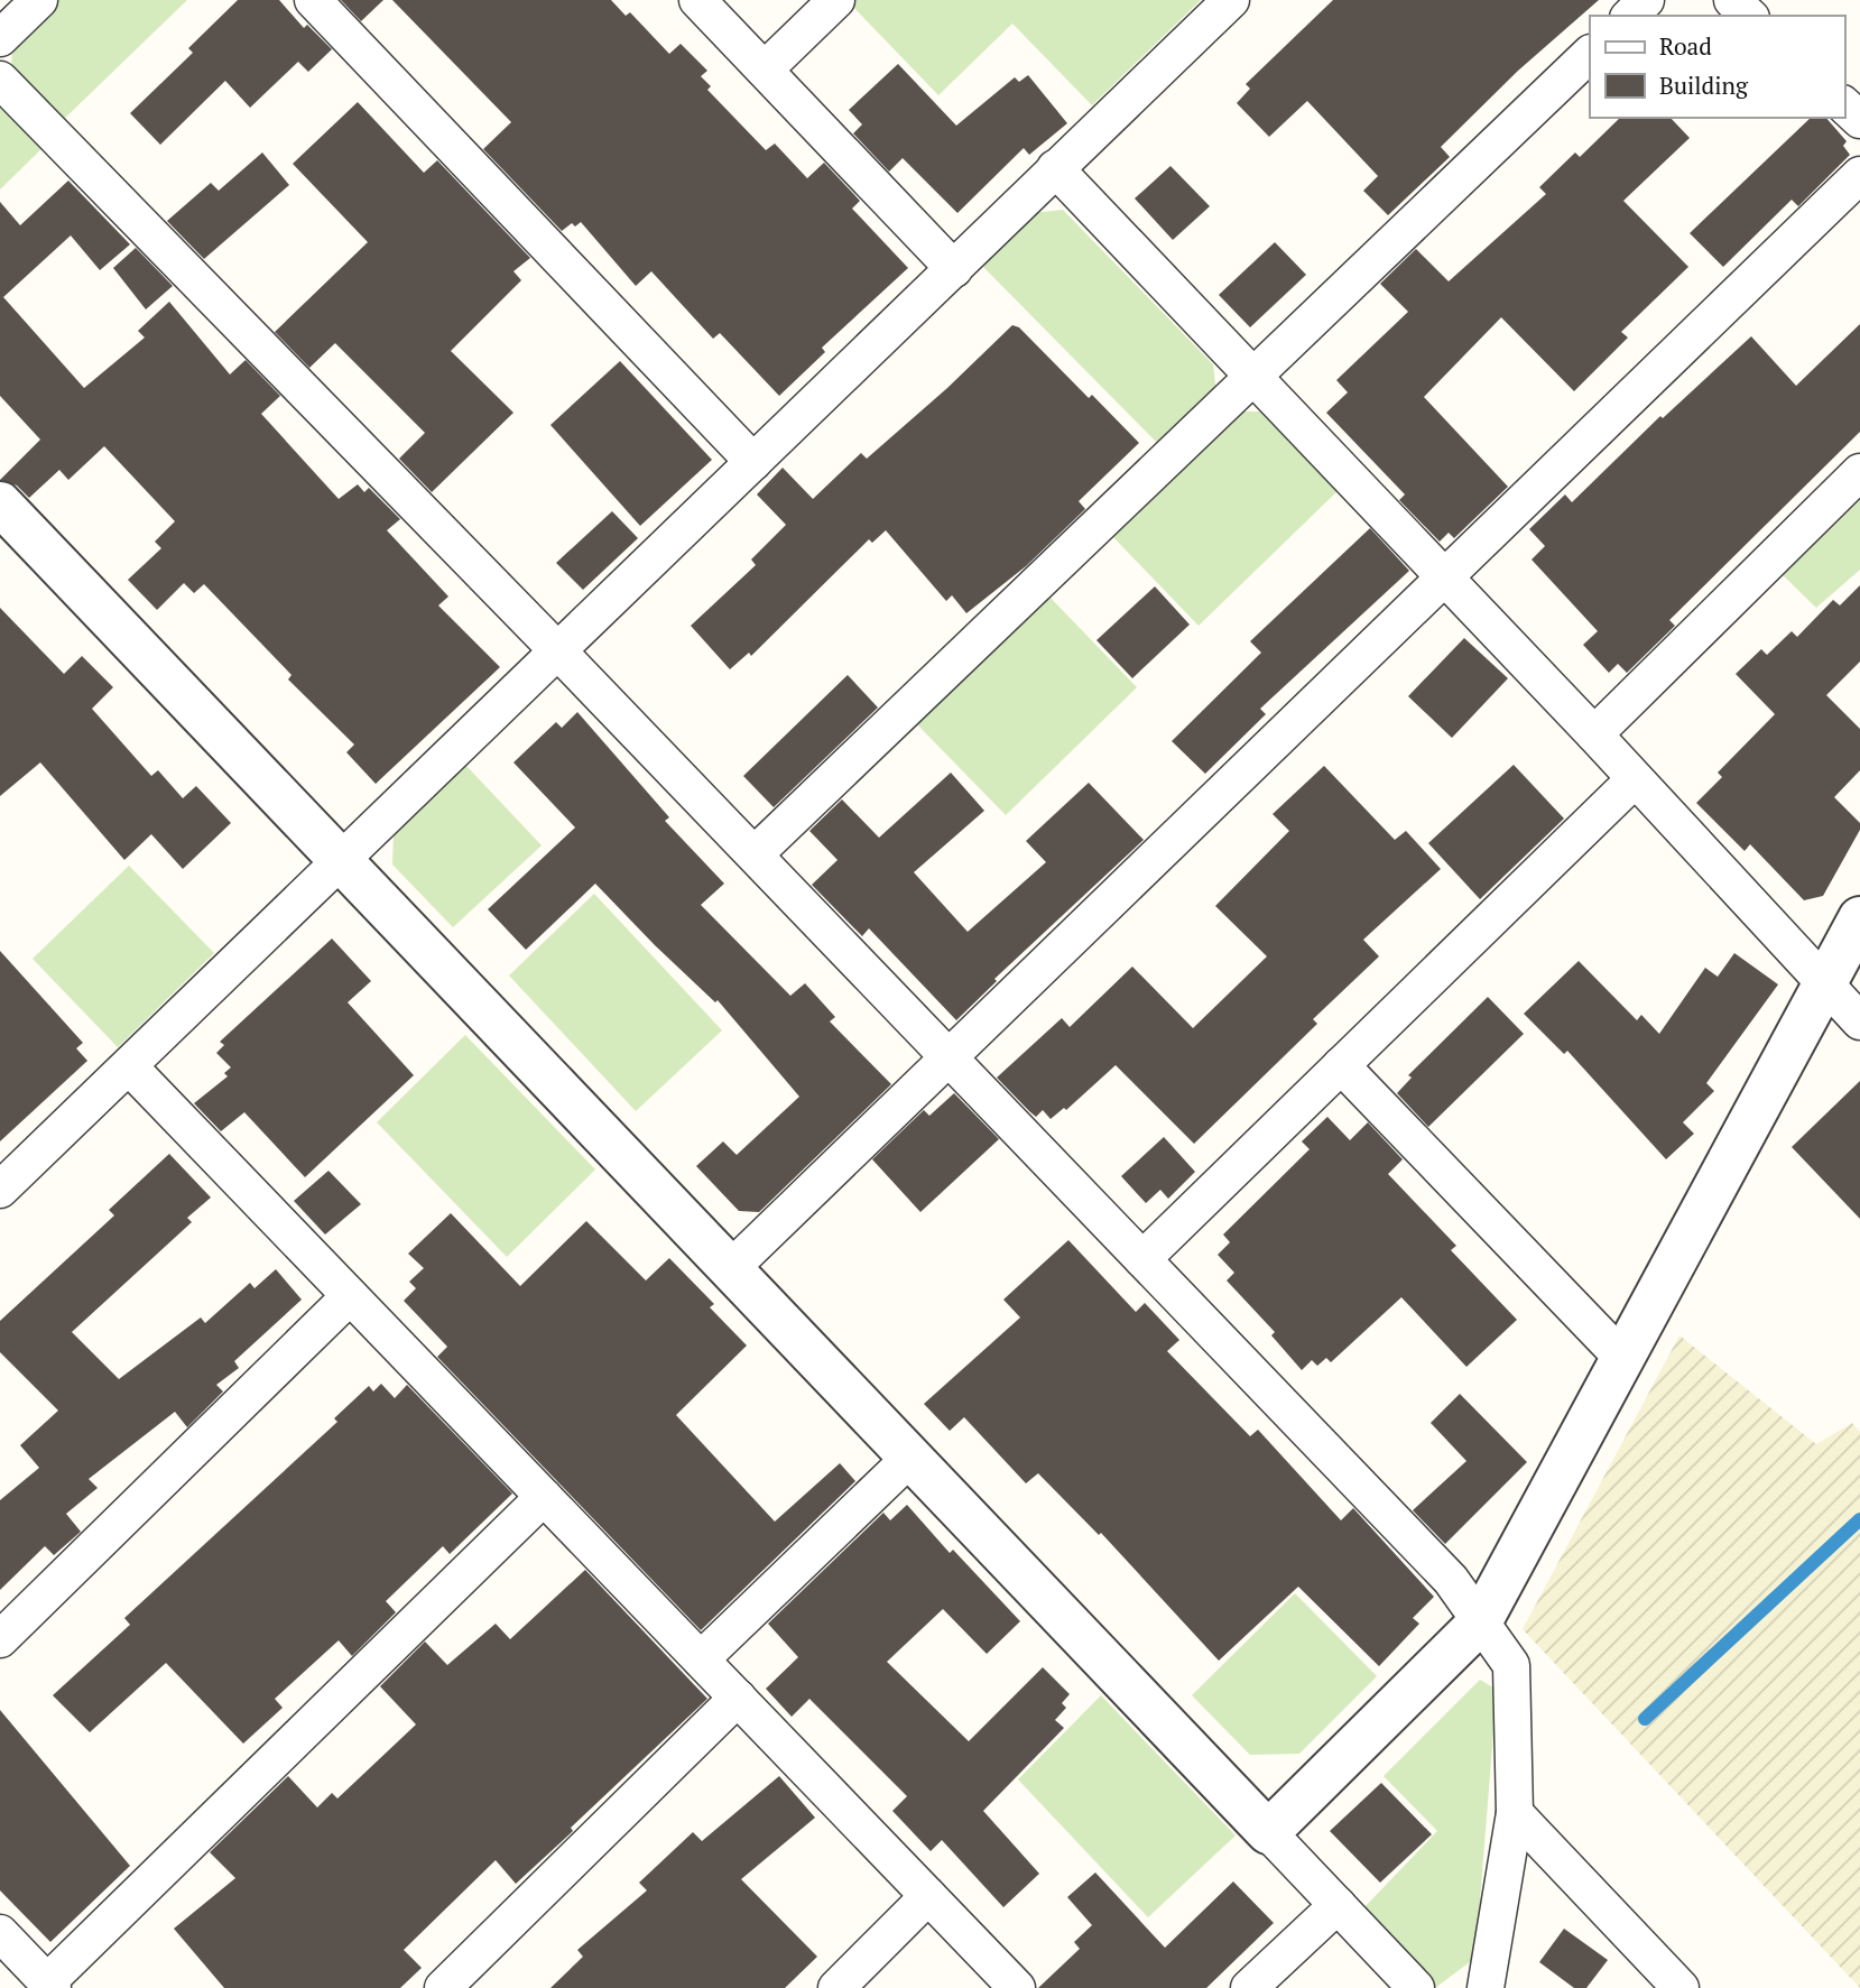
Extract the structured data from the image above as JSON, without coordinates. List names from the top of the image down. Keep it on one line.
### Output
{"legend":["Road","Building"]}
